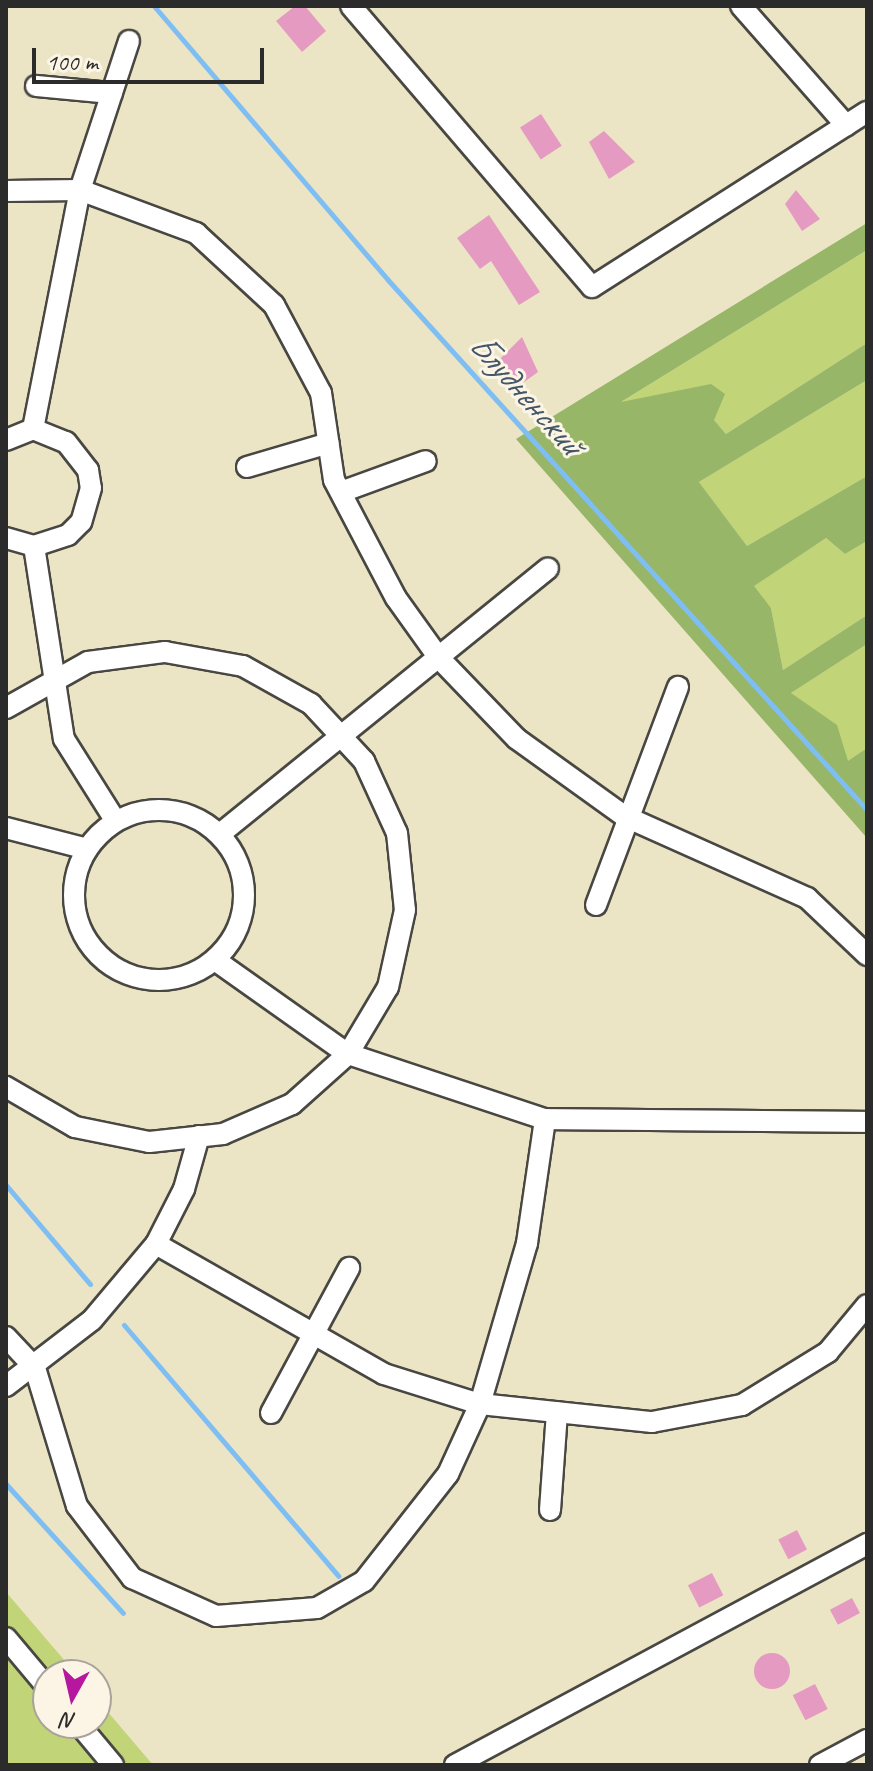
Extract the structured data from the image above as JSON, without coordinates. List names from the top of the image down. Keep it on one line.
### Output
{"water":["Блудненский"],"scale_bar":"100 m","north":"bottom"}
